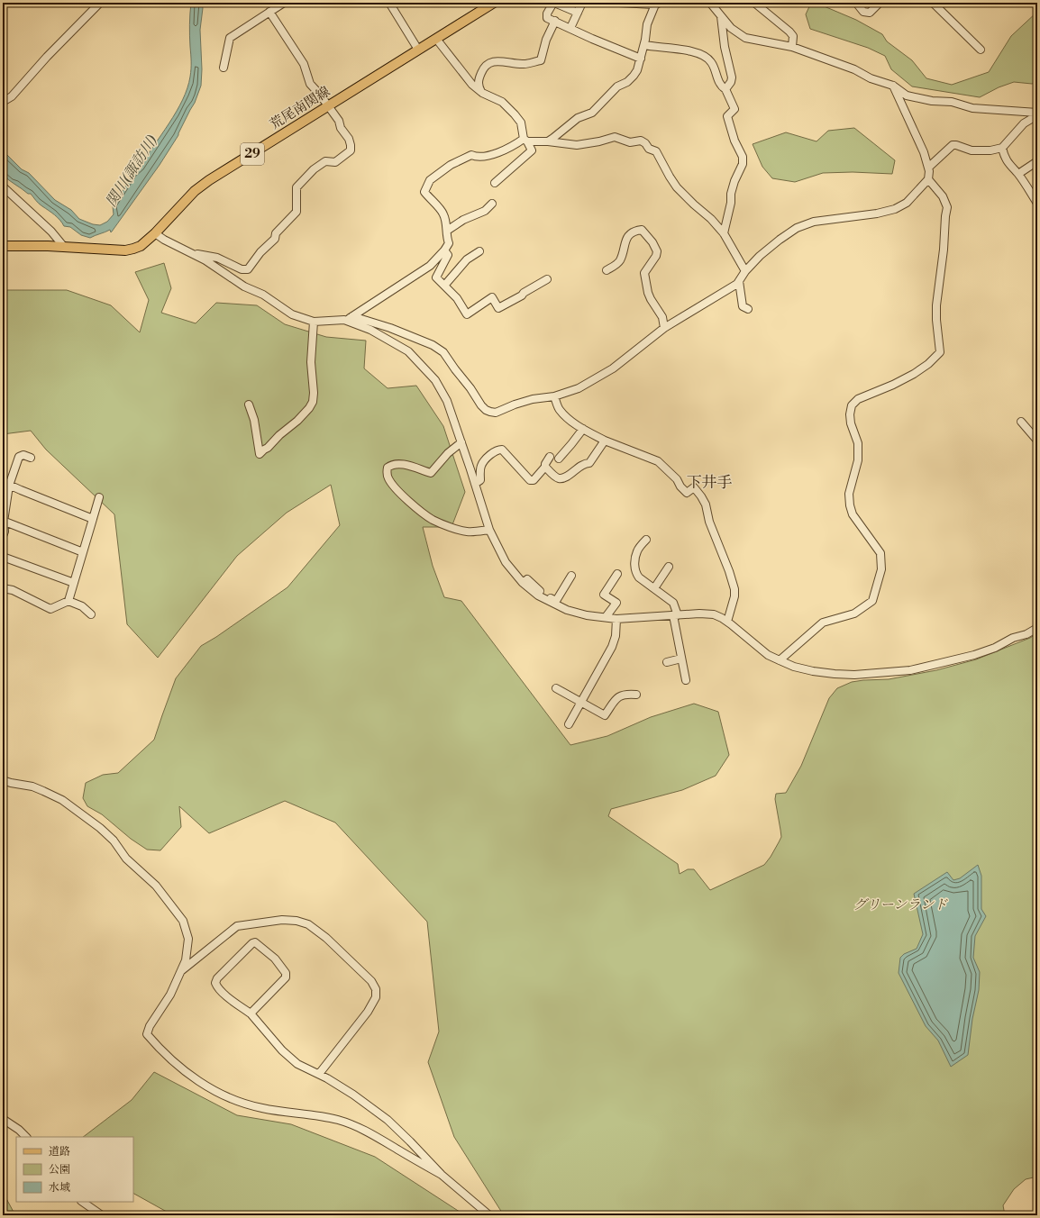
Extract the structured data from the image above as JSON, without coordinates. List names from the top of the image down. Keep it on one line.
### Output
{"streets":{"main road":["荒尾南関線","29"]},"districts":["下井手"],"water":["関川(諏訪川)"],"parks":["グリーンランド"],"legend":["道路","公園","水域"]}
